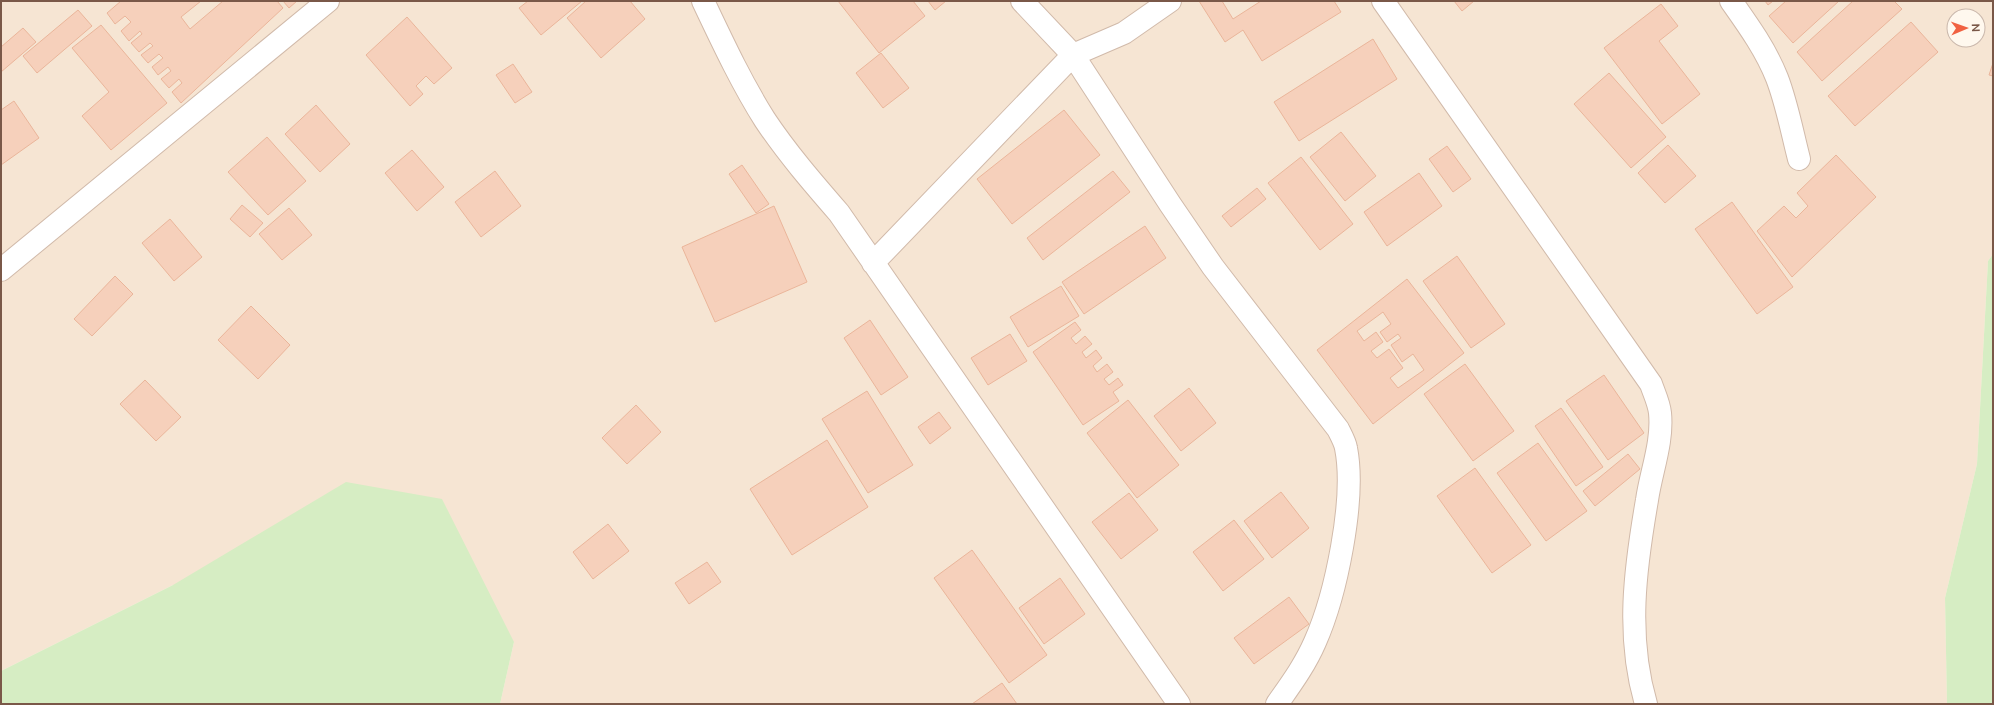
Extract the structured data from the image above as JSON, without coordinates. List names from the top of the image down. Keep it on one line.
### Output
{"north":"right"}
